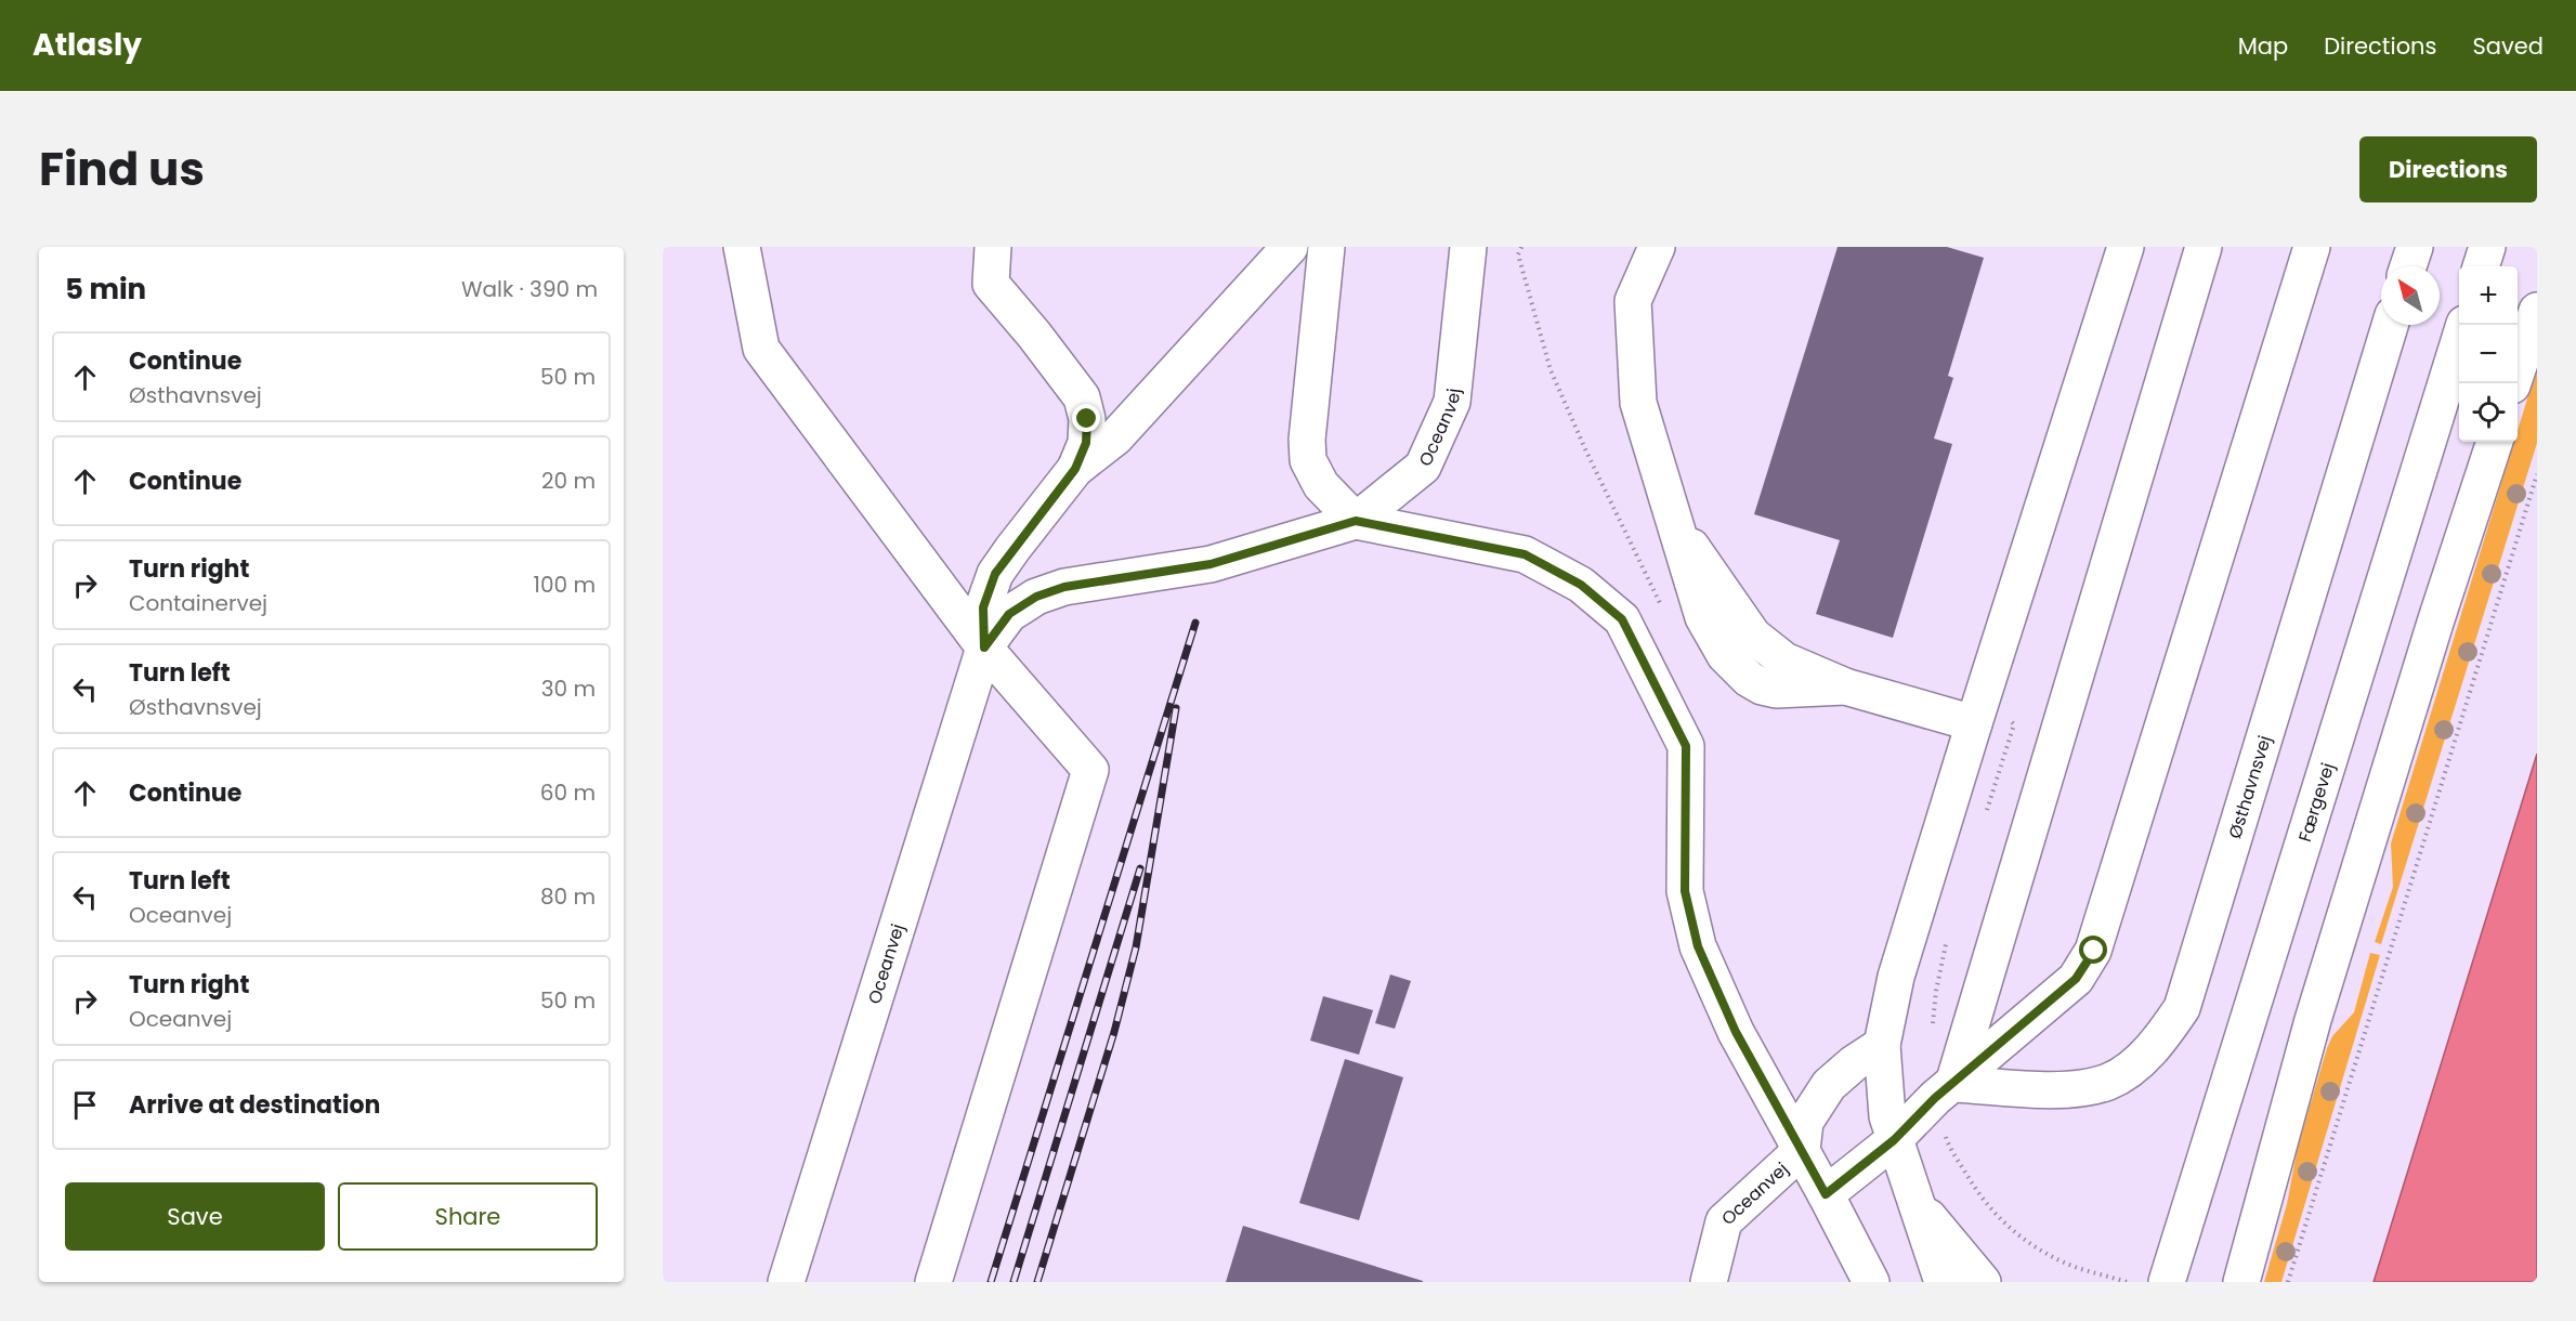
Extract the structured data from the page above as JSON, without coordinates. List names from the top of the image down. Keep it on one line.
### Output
{"streets":{"street":["Oceanvej","Østhavnsvej","Færgevej"]},"north":"top left","page":{"header":"Atlasly","nav":["Map","Directions","Saved"],"title":"Find us","buttons":["Directions",["Save","Share"]],"heading":["5 min","Walk · 390 m"],"map_buttons":["+","−"],"list":[["Continue","Østhavnsvej","50 m"],["Continue","20 m"],["Turn right","Containervej","100 m"],["Turn left","Østhavnsvej","30 m"],["Continue","60 m"],["Turn left","Oceanvej","80 m"],["Turn right","Oceanvej","50 m"],"Arrive at destination"]}}
